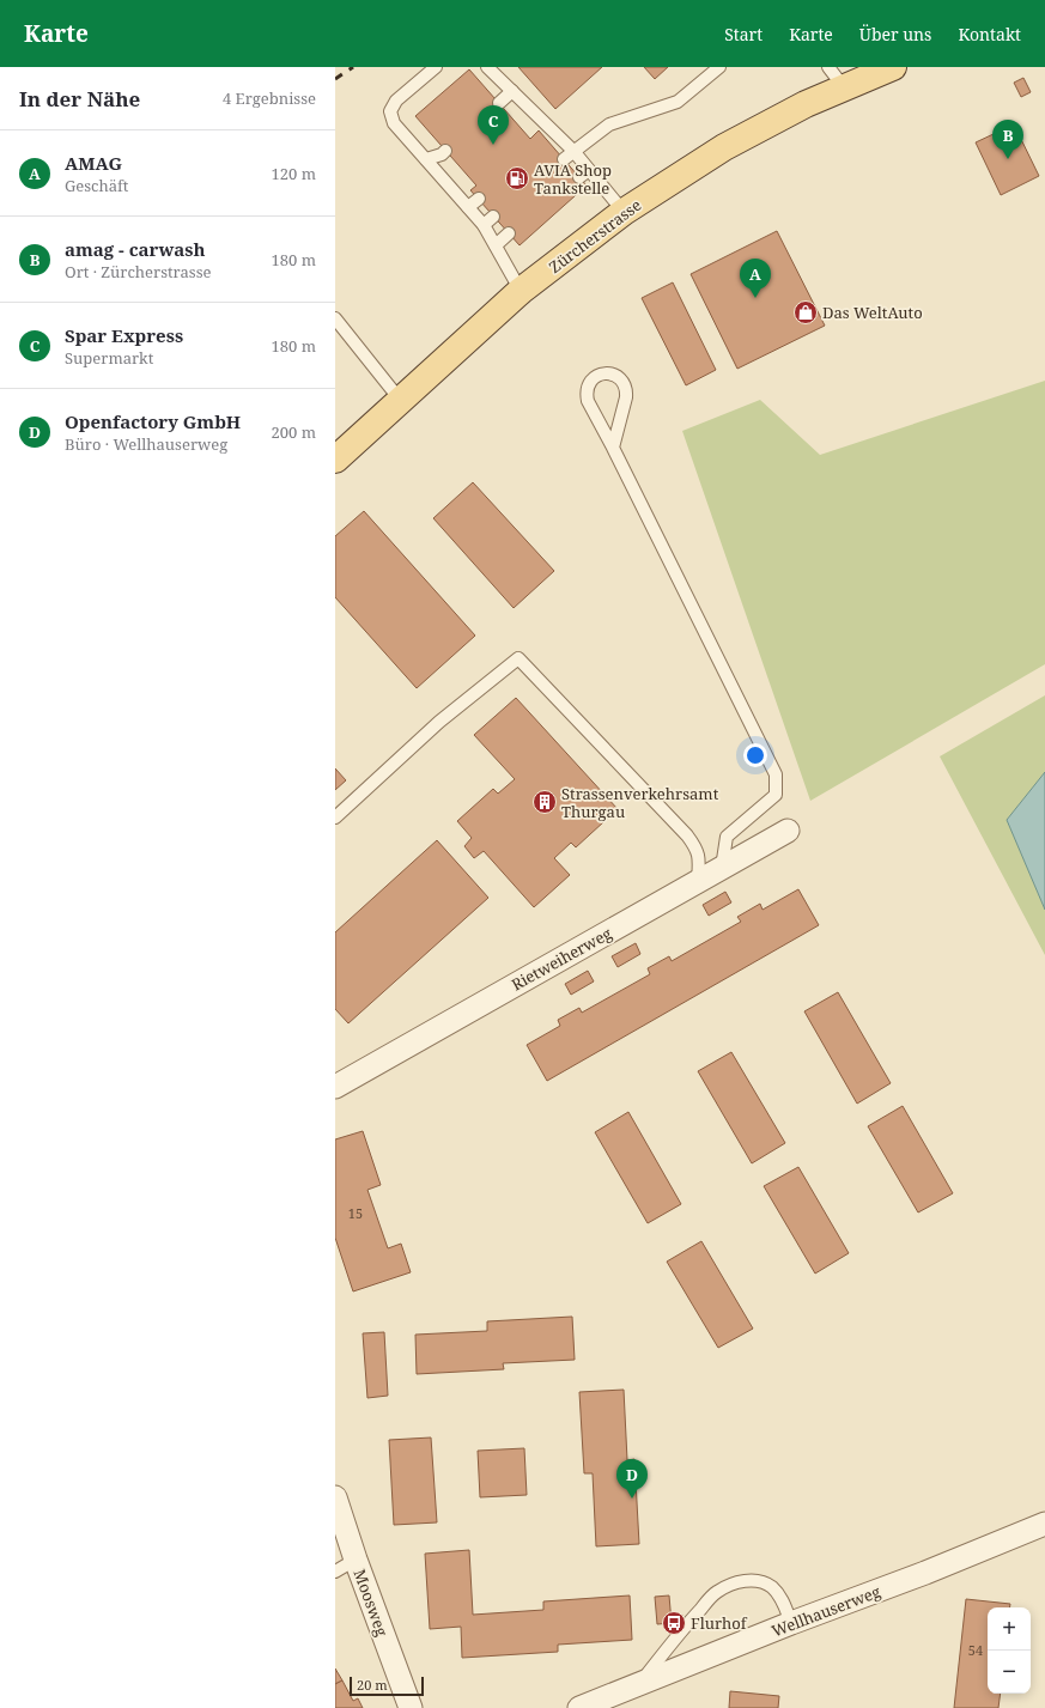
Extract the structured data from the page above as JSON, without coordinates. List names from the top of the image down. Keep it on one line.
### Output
{"streets":{"main road":["Zürcherstrasse"],"street":["Rietweiherweg","Moosweg","Wellhauserweg"]},"places":{"fuel station":["AVIA Shop Tankstelle"],"shop":["Das WeltAuto"],"building":["Strassenverkehrsamt Thurgau"],"bus stop":["Flurhof"]},"house_numbers":["15","54"],"scale_bar":"20 m","page":{"header":"Karte","nav":["Start","Karte","Über uns","Kontakt"],"heading":["In der Nähe","4 Ergebnisse"],"pins":["C","B","A","D"],"list":[{"mark":"A","name":"AMAG","note":"Geschäft","value":"120 m"},{"mark":"B","name":"amag - carwash","note":"Ort · Zürcherstrasse","value":"180 m"},{"mark":"C","name":"Spar Express","note":"Supermarkt","value":"180 m"},{"mark":"D","name":"Openfactory GmbH","note":"Büro · Wellhauserweg","value":"200 m"}],"map_buttons":["+","−"],"scale":"20 m"}}
